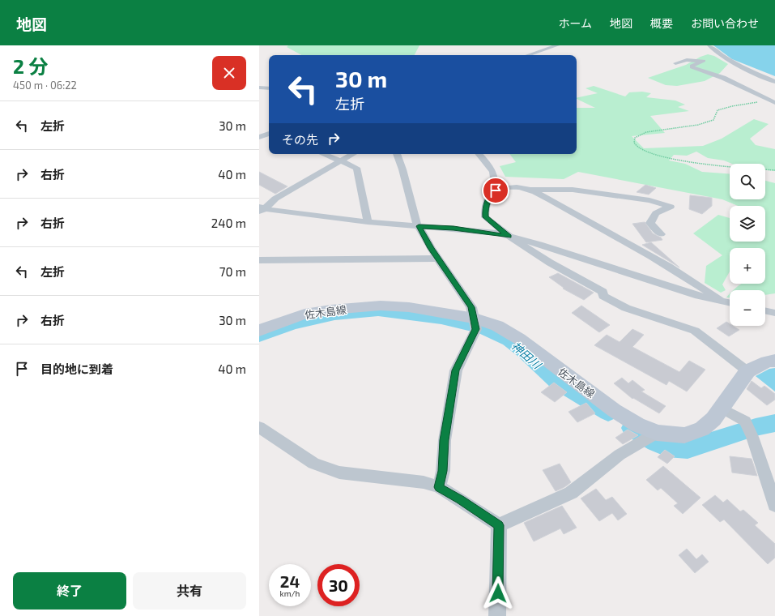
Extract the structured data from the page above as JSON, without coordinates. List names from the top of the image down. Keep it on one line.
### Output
{"streets":{"main road":["佐木島線"]},"water":["神田川"],"page":{"header":"地図","nav":["ホーム","地図","概要","お問い合わせ"],"heading":["2 分","450 m · 06:22"],"turn":["30 m","左折"],"list":[{"name":"左折","value":"30 m"},{"name":"右折","value":"40 m"},{"name":"右折","value":"240 m"},{"name":"左折","value":"70 m"},{"name":"右折","value":"30 m"},{"name":"目的地に到着","value":"40 m"}],"then":"その先","map_buttons":["+","−"],"speed":"24 km/h","limit":"30","buttons":["終了","共有"]}}
